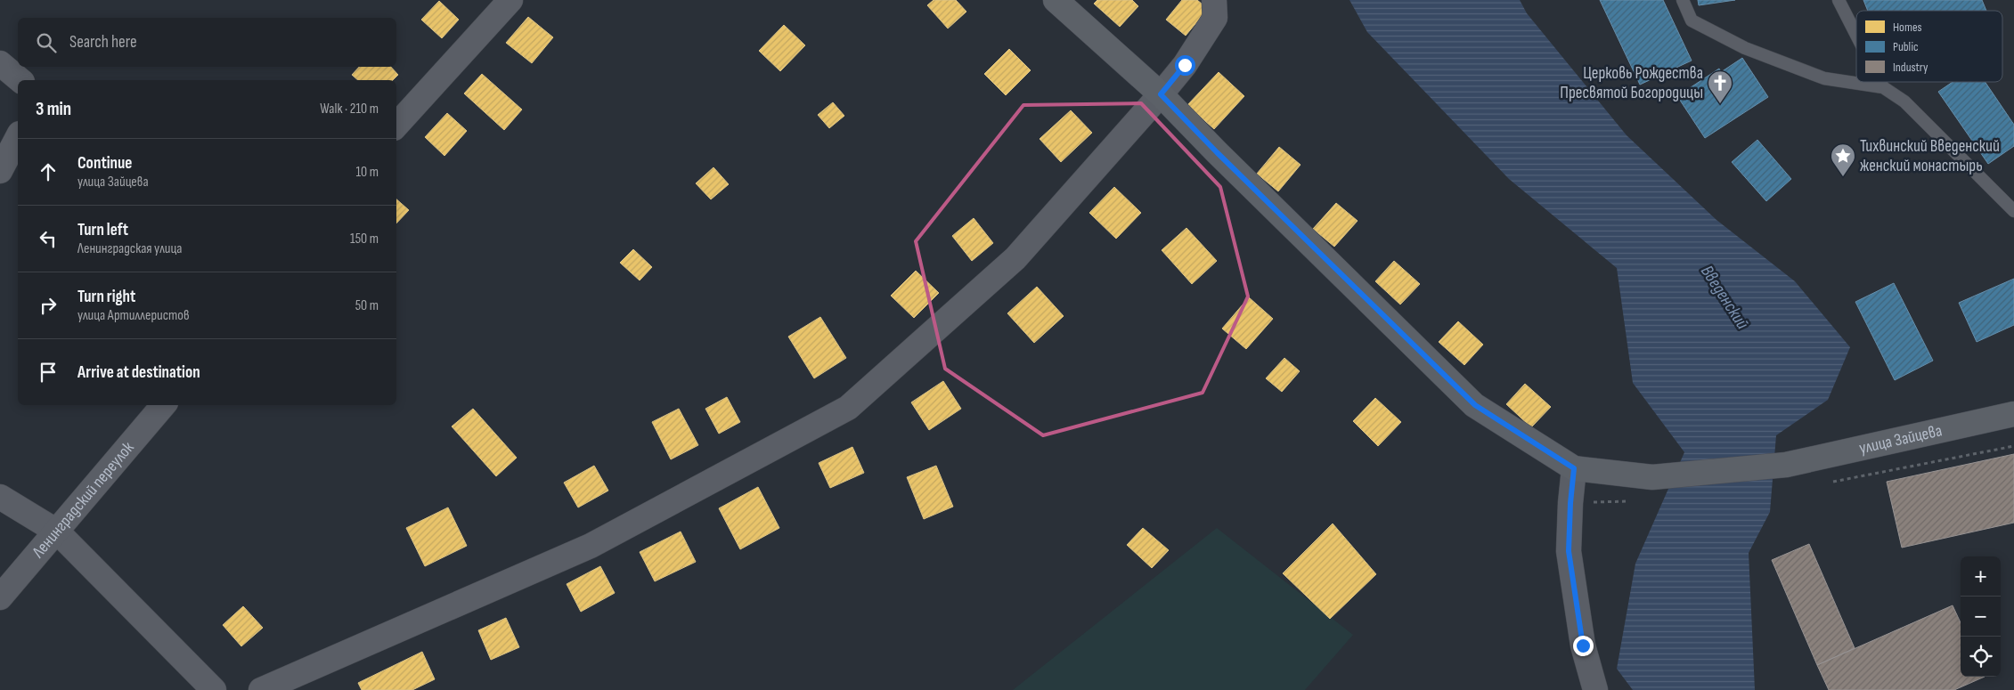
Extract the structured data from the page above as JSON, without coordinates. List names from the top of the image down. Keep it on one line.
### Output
{"streets":{"main road":["улица Зайцева"],"street":["Ленинградский переулок"]},"water":["Введенский"],"places":{"church":["Церковь Рождества Пресвятой Богородицы"],"place":["Тихвинский Введенский женский монастырь"]},"legend":["Homes","Public","Industry"],"page":{"search":"Search here","heading":["3 min","Walk · 210 m"],"list":[["Continue","улица Зайцева","10 m"],["Turn left","Ленинградская улица","150 m"],["Turn right","улица Артиллеристов","50 m"],"Arrive at destination"],"map_buttons":["+","−"]}}
